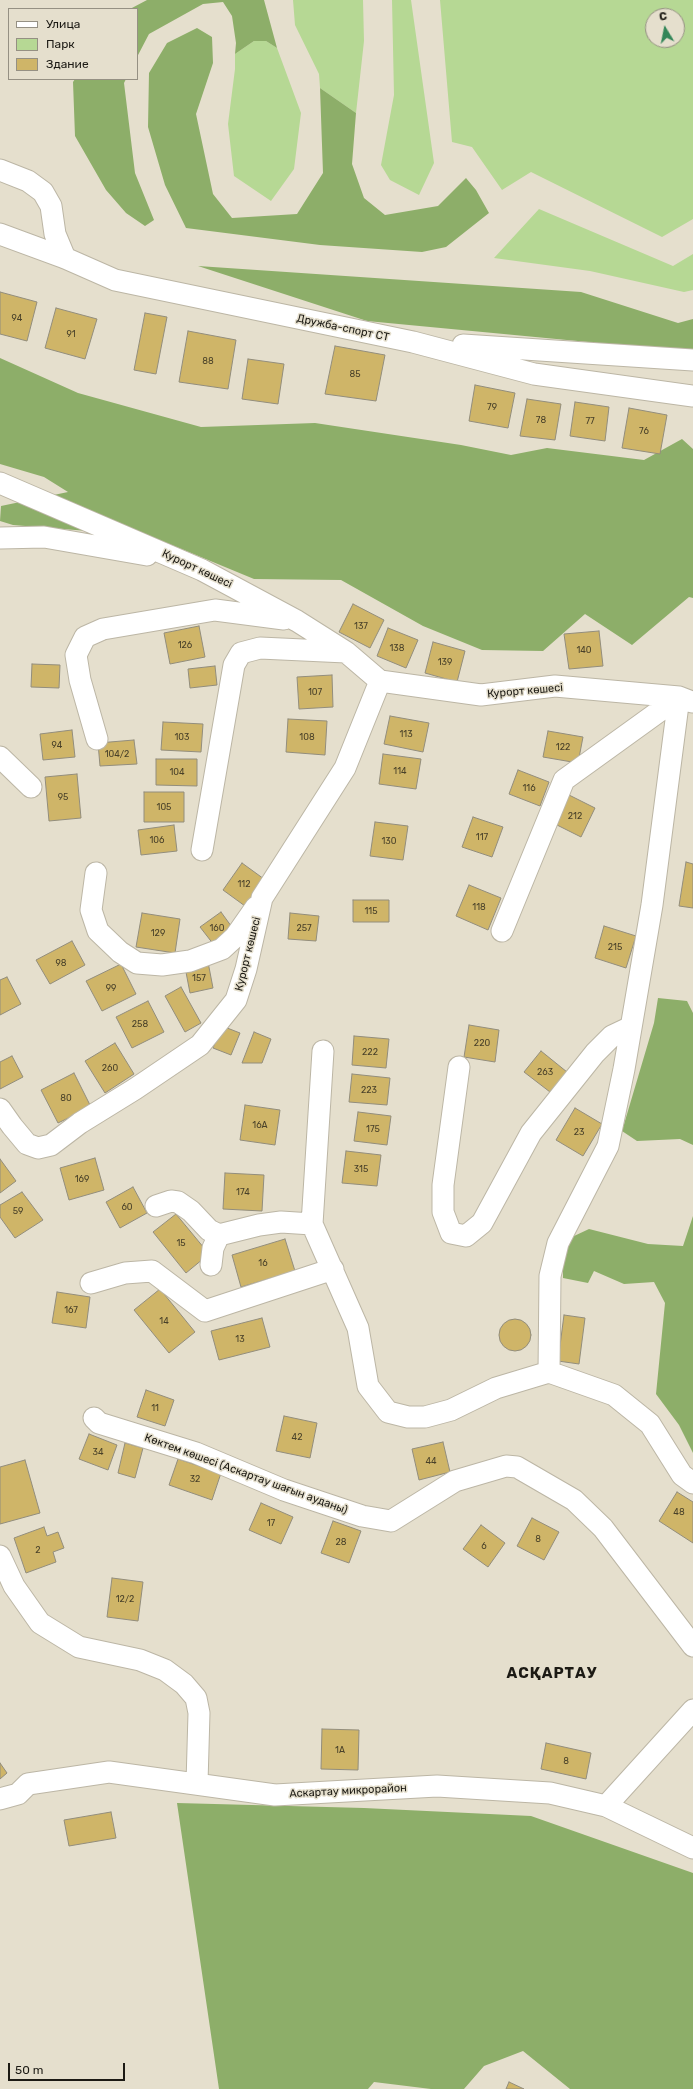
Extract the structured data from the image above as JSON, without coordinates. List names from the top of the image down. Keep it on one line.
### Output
{"streets":{"street":["Дружба-спорт СТ","Курорт көшесі","Көктем көшесі (Аскартау шағын ауданы)","Аскартау микрорайон"]},"districts":["АСҚАРТАУ"],"house_numbers":["94","91","88","85","79","78","77","76","137","126","138","140","139","107","113","103","108","94","122","104/2","114","104","116","95","105","212","117","106","130","112","118","115","160","257","129","215","98","157","99","258","220","222","260","263","223","80","16А","175","23","315","169","174","60","59","15","16","167","14","13","11","42","34","44","32","48","17","8","28","6","2","12/2","1А","8"],"legend":["Улица","Парк","Здание"],"scale_bar":"50 m","north":"top"}
